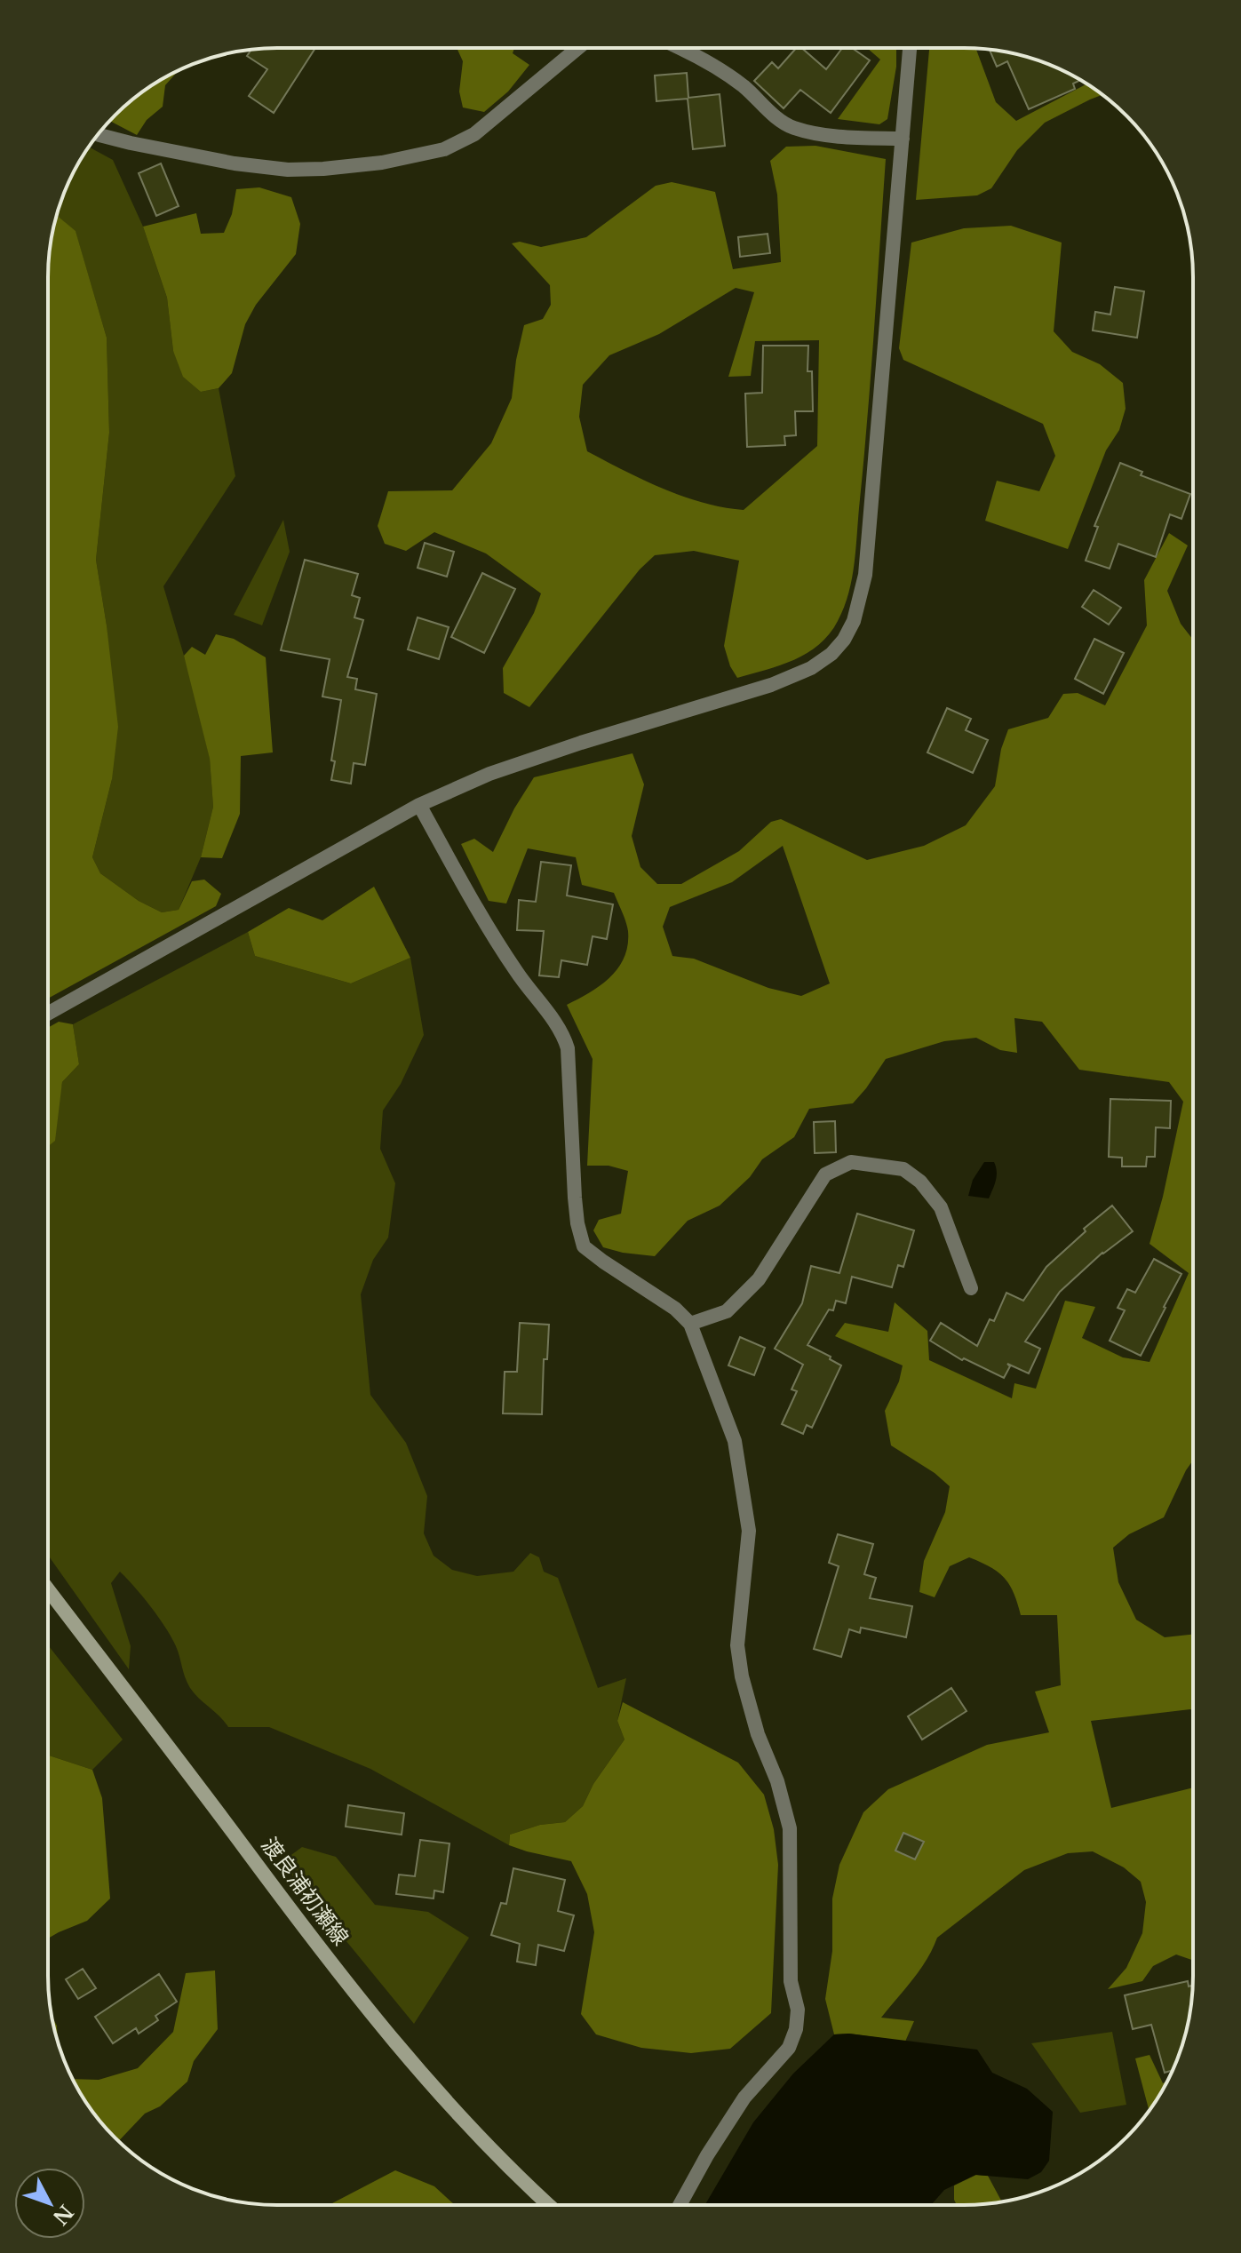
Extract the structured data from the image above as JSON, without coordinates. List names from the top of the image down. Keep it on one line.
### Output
{"streets":{"main road":["渡良浦初瀬線"]},"north":"bottom right"}
